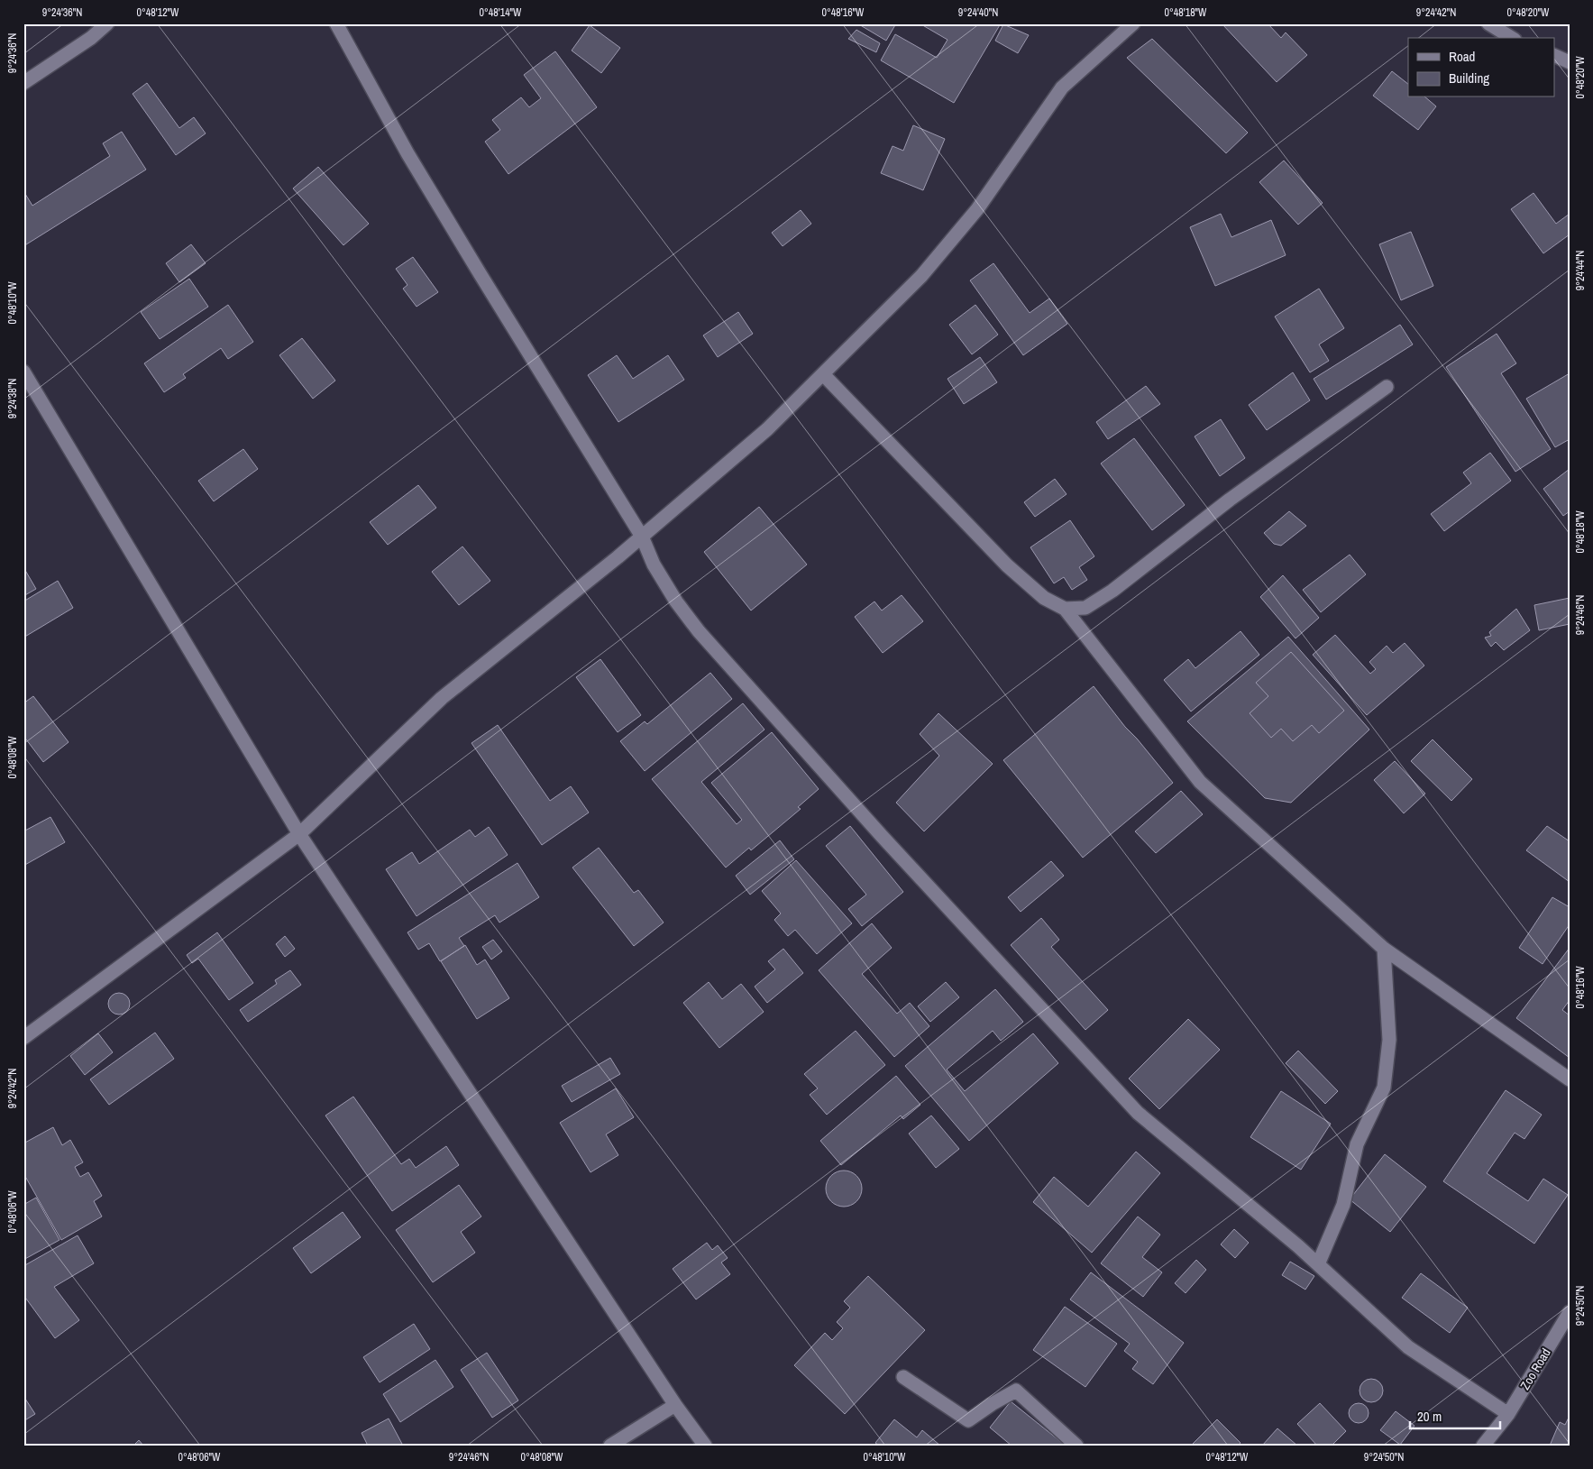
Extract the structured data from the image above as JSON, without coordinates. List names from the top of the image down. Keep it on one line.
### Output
{"streets":{"street":["Zoo Road"]},"legend":["Road","Building"],"scale_bar":"20 m","coordinates":["9°24'36\"N","0°48'12\"W","0°48'14\"W","0°48'16\"W","9°24'40\"N","0°48'18\"W","9°24'42\"N","0°48'20\"W","9°24'44\"N","0°48'10\"W","9°24'38\"N","9°24'46\"N","0°48'08\"W","0°48'06\"W","9°24'50\"N"]}
